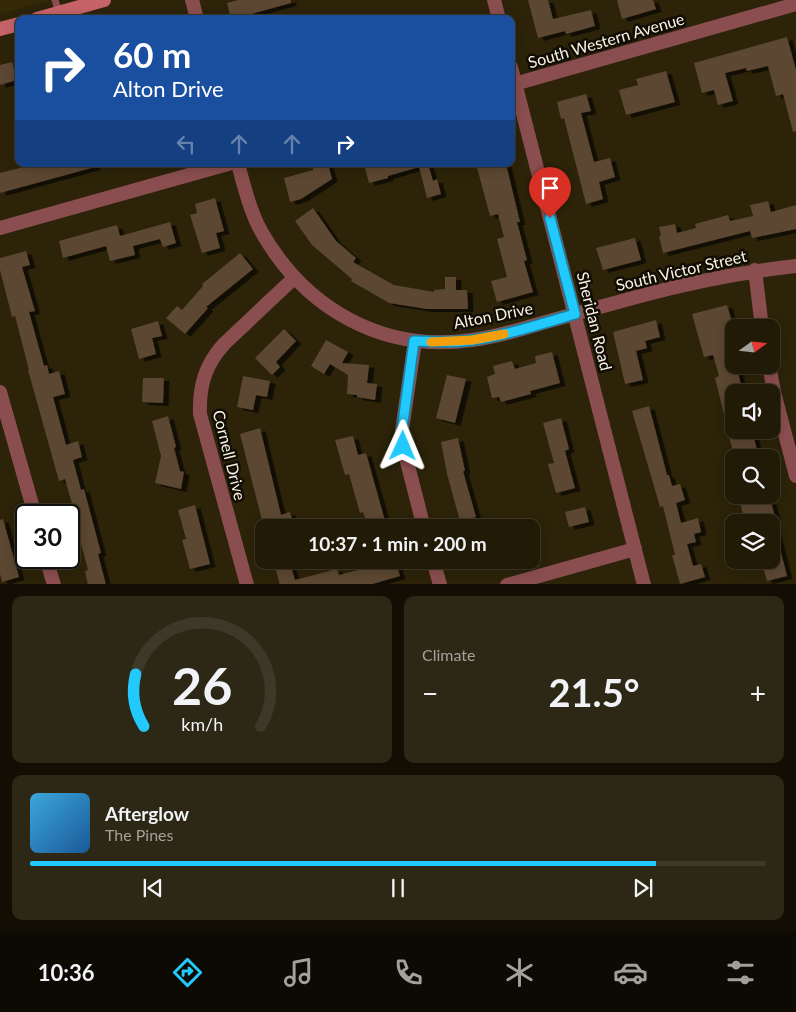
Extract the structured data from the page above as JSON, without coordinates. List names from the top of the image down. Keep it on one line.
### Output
{"streets":{"street":["South Western Avenue","South Victor Street","Alton Drive","Sheridan Road","Cornell Drive"]},"crossings":[["South Victor Street","Alton Drive"],["South Victor Street","Sheridan Road"],["Alton Drive","Sheridan Road"],["Alton Drive","Cornell Drive"]],"north":"right","page":{"turn":["60 m","Alton Drive"],"limit":"30","trip":"10:37 · 1 min · 200 m","tile":"Climate","heat":["−","21.5°","+"],"song":["Afterglow","The Pines"],"tabs":"10:36","gauge":["26","km/h"]}}
